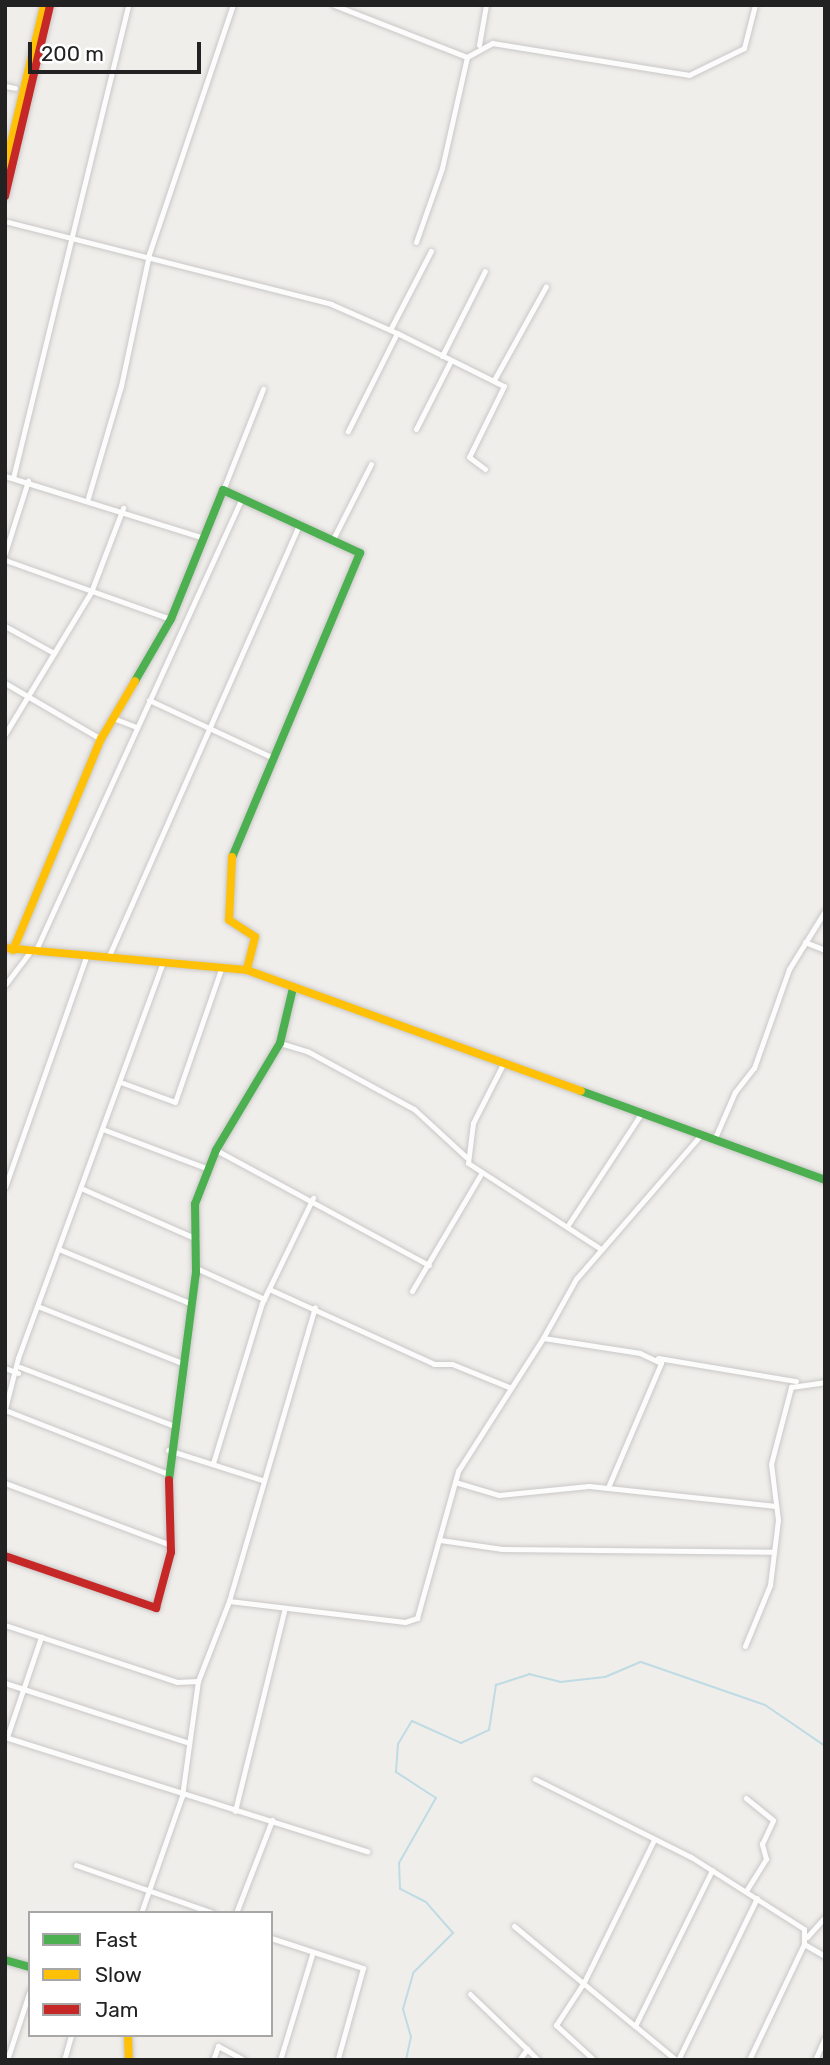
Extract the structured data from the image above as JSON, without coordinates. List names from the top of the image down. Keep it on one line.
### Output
{"legend":["Fast","Slow","Jam"],"scale_bar":"200 m"}
